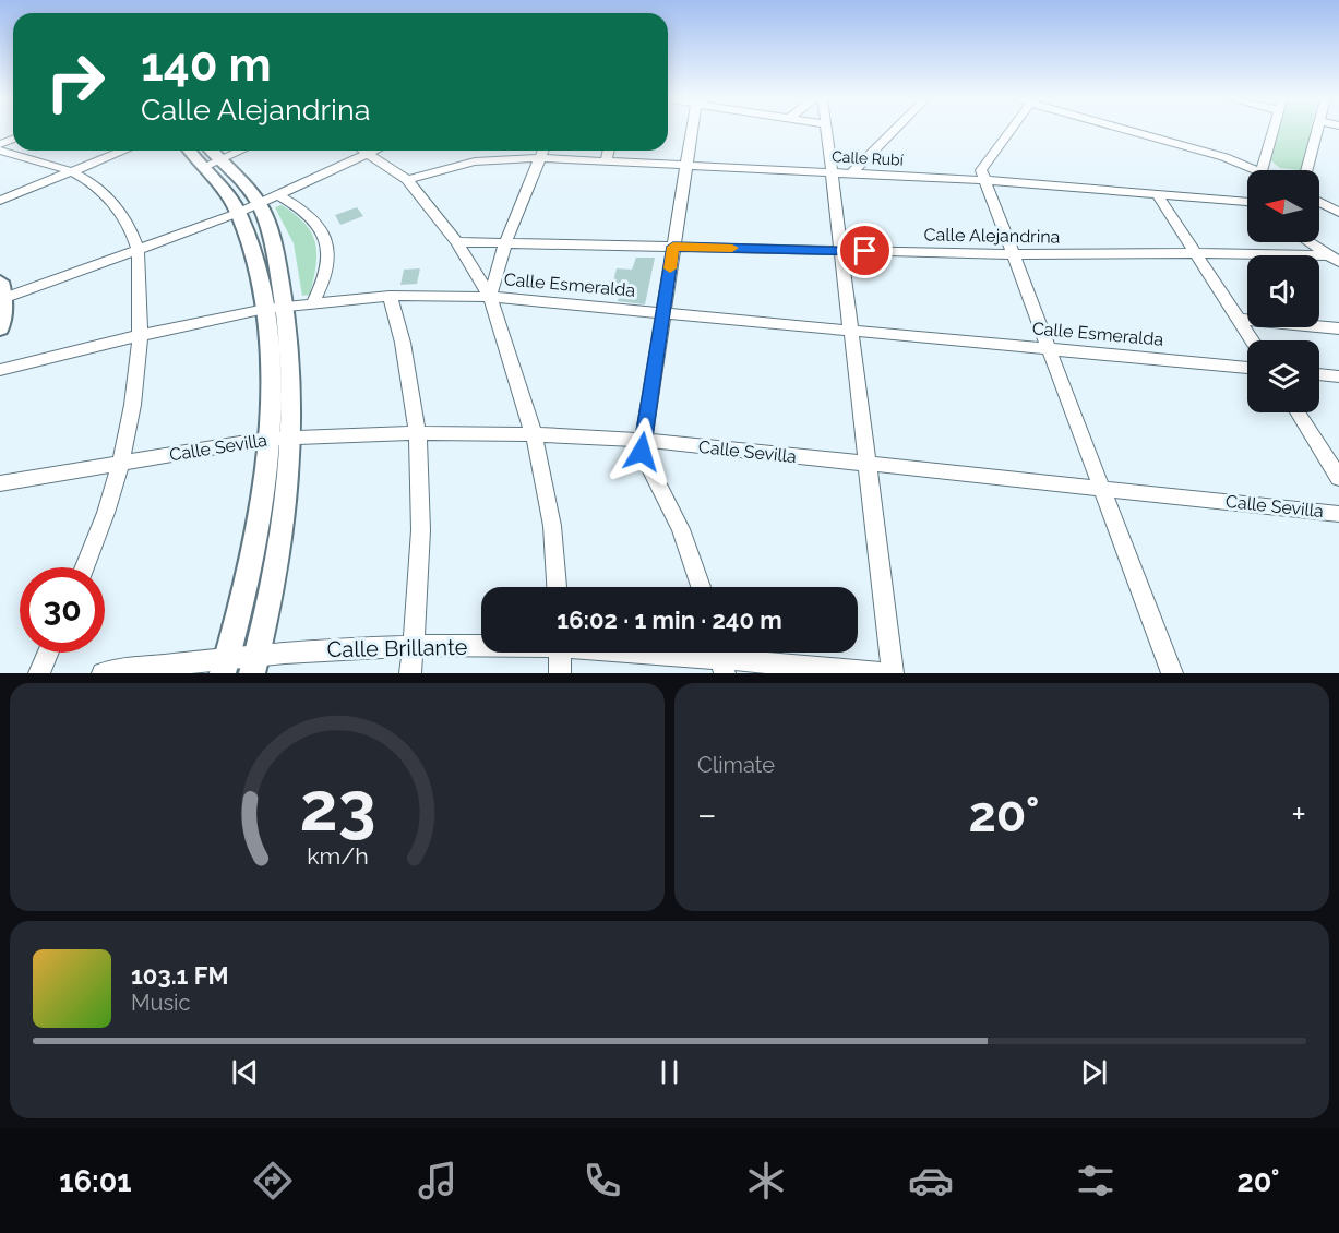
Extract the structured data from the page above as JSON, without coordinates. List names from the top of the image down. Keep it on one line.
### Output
{"streets":{"street":["Calle Rubí","Calle Alejandrina","Calle Esmeralda","Calle Sevilla","Calle Brillante"]},"north":"left","page":{"turn":["140 m","Calle Alejandrina"],"limit":"30","trip":"16:02 · 1 min · 240 m","tile":"Climate","heat":["−","20°","+"],"song":["103.1 FM","Music"],"tabs":["16:01","20°"],"gauge":["23","km/h"]}}
